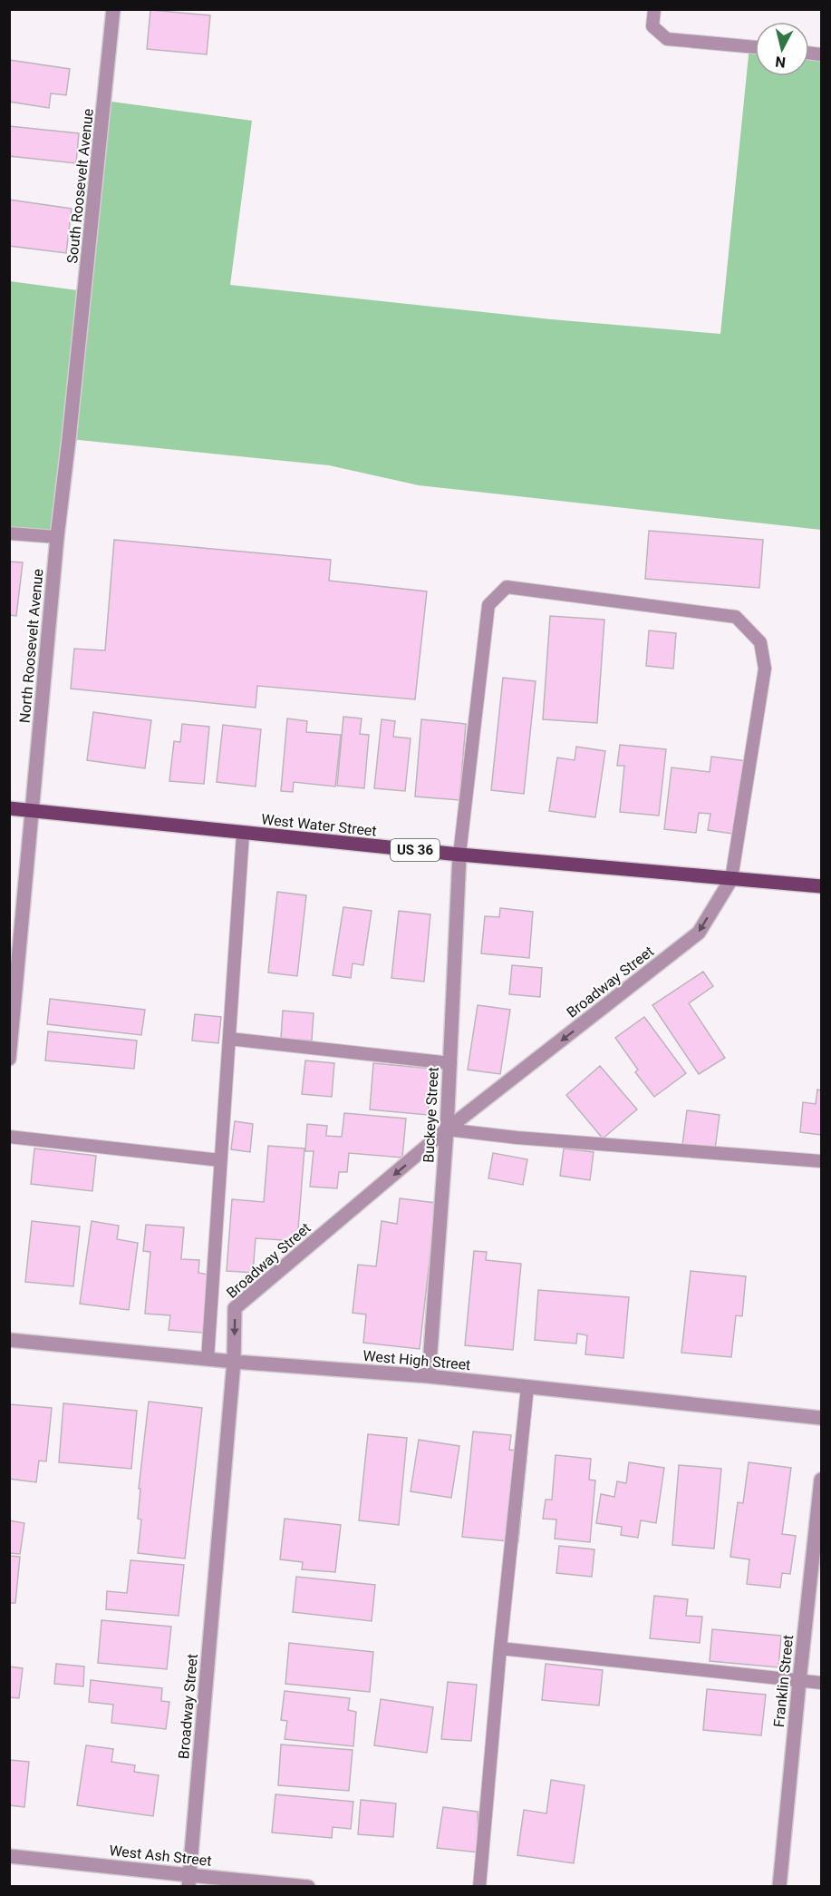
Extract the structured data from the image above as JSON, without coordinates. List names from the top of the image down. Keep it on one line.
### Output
{"streets":{"main road":["West Water Street","US 36"],"street":["South Roosevelt Avenue","North Roosevelt Avenue","Broadway Street","Buckeye Street","West High Street","Franklin Street","West Ash Street"]},"crossings":[["South Roosevelt Avenue","North Roosevelt Avenue"],["North Roosevelt Avenue","West Water Street"],["West Water Street","Broadway Street"],["West Water Street","Buckeye Street"],["Broadway Street","Buckeye Street"],["Broadway Street","West High Street"],["Broadway Street","West Ash Street"],["Buckeye Street","West High Street"]],"one_way":["Broadway Street"],"north":"bottom"}
